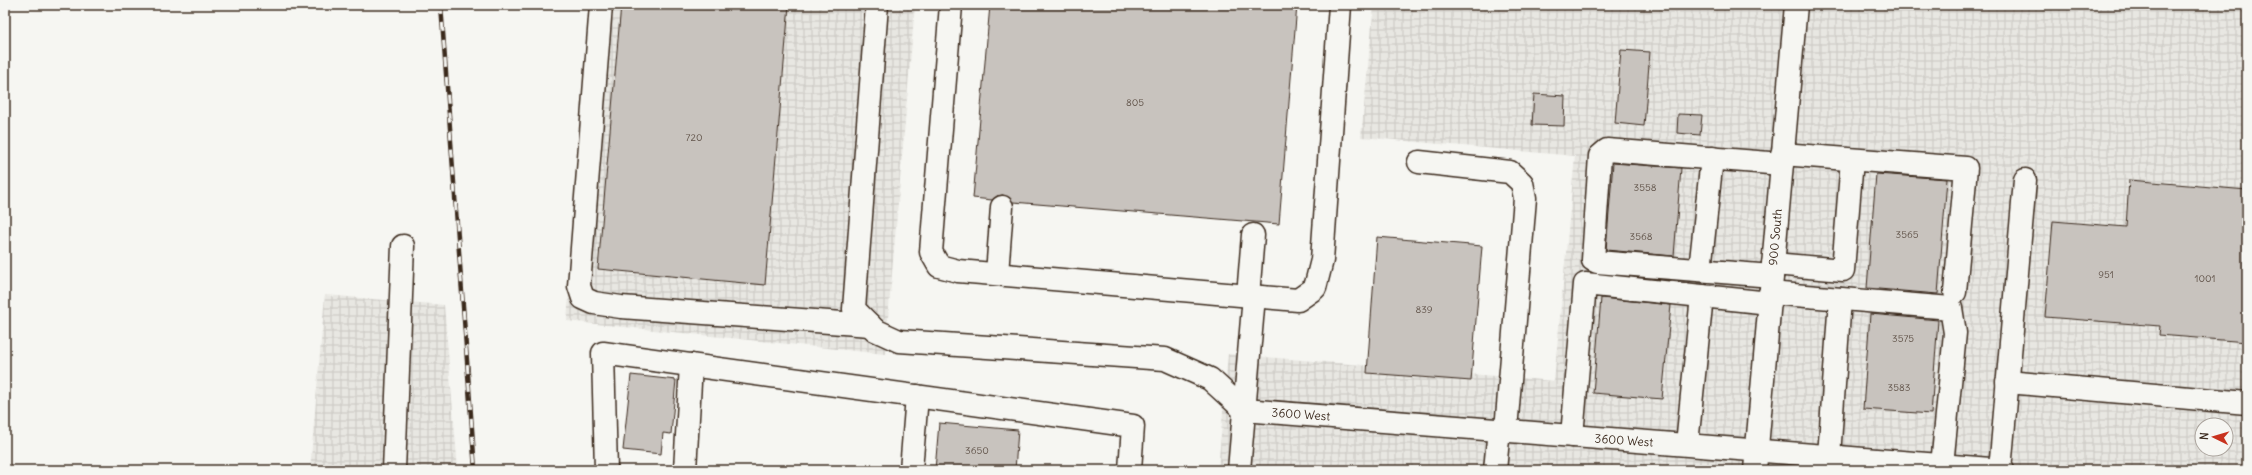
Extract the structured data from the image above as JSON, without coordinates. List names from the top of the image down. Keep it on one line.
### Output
{"streets":{"street":["900 South","3600 West"]},"crossings":[["900 South","3600 West"]],"house_numbers":["805","720","3558","3565","3568","951","1001","839","3575","3583","3650"],"north":"left"}
